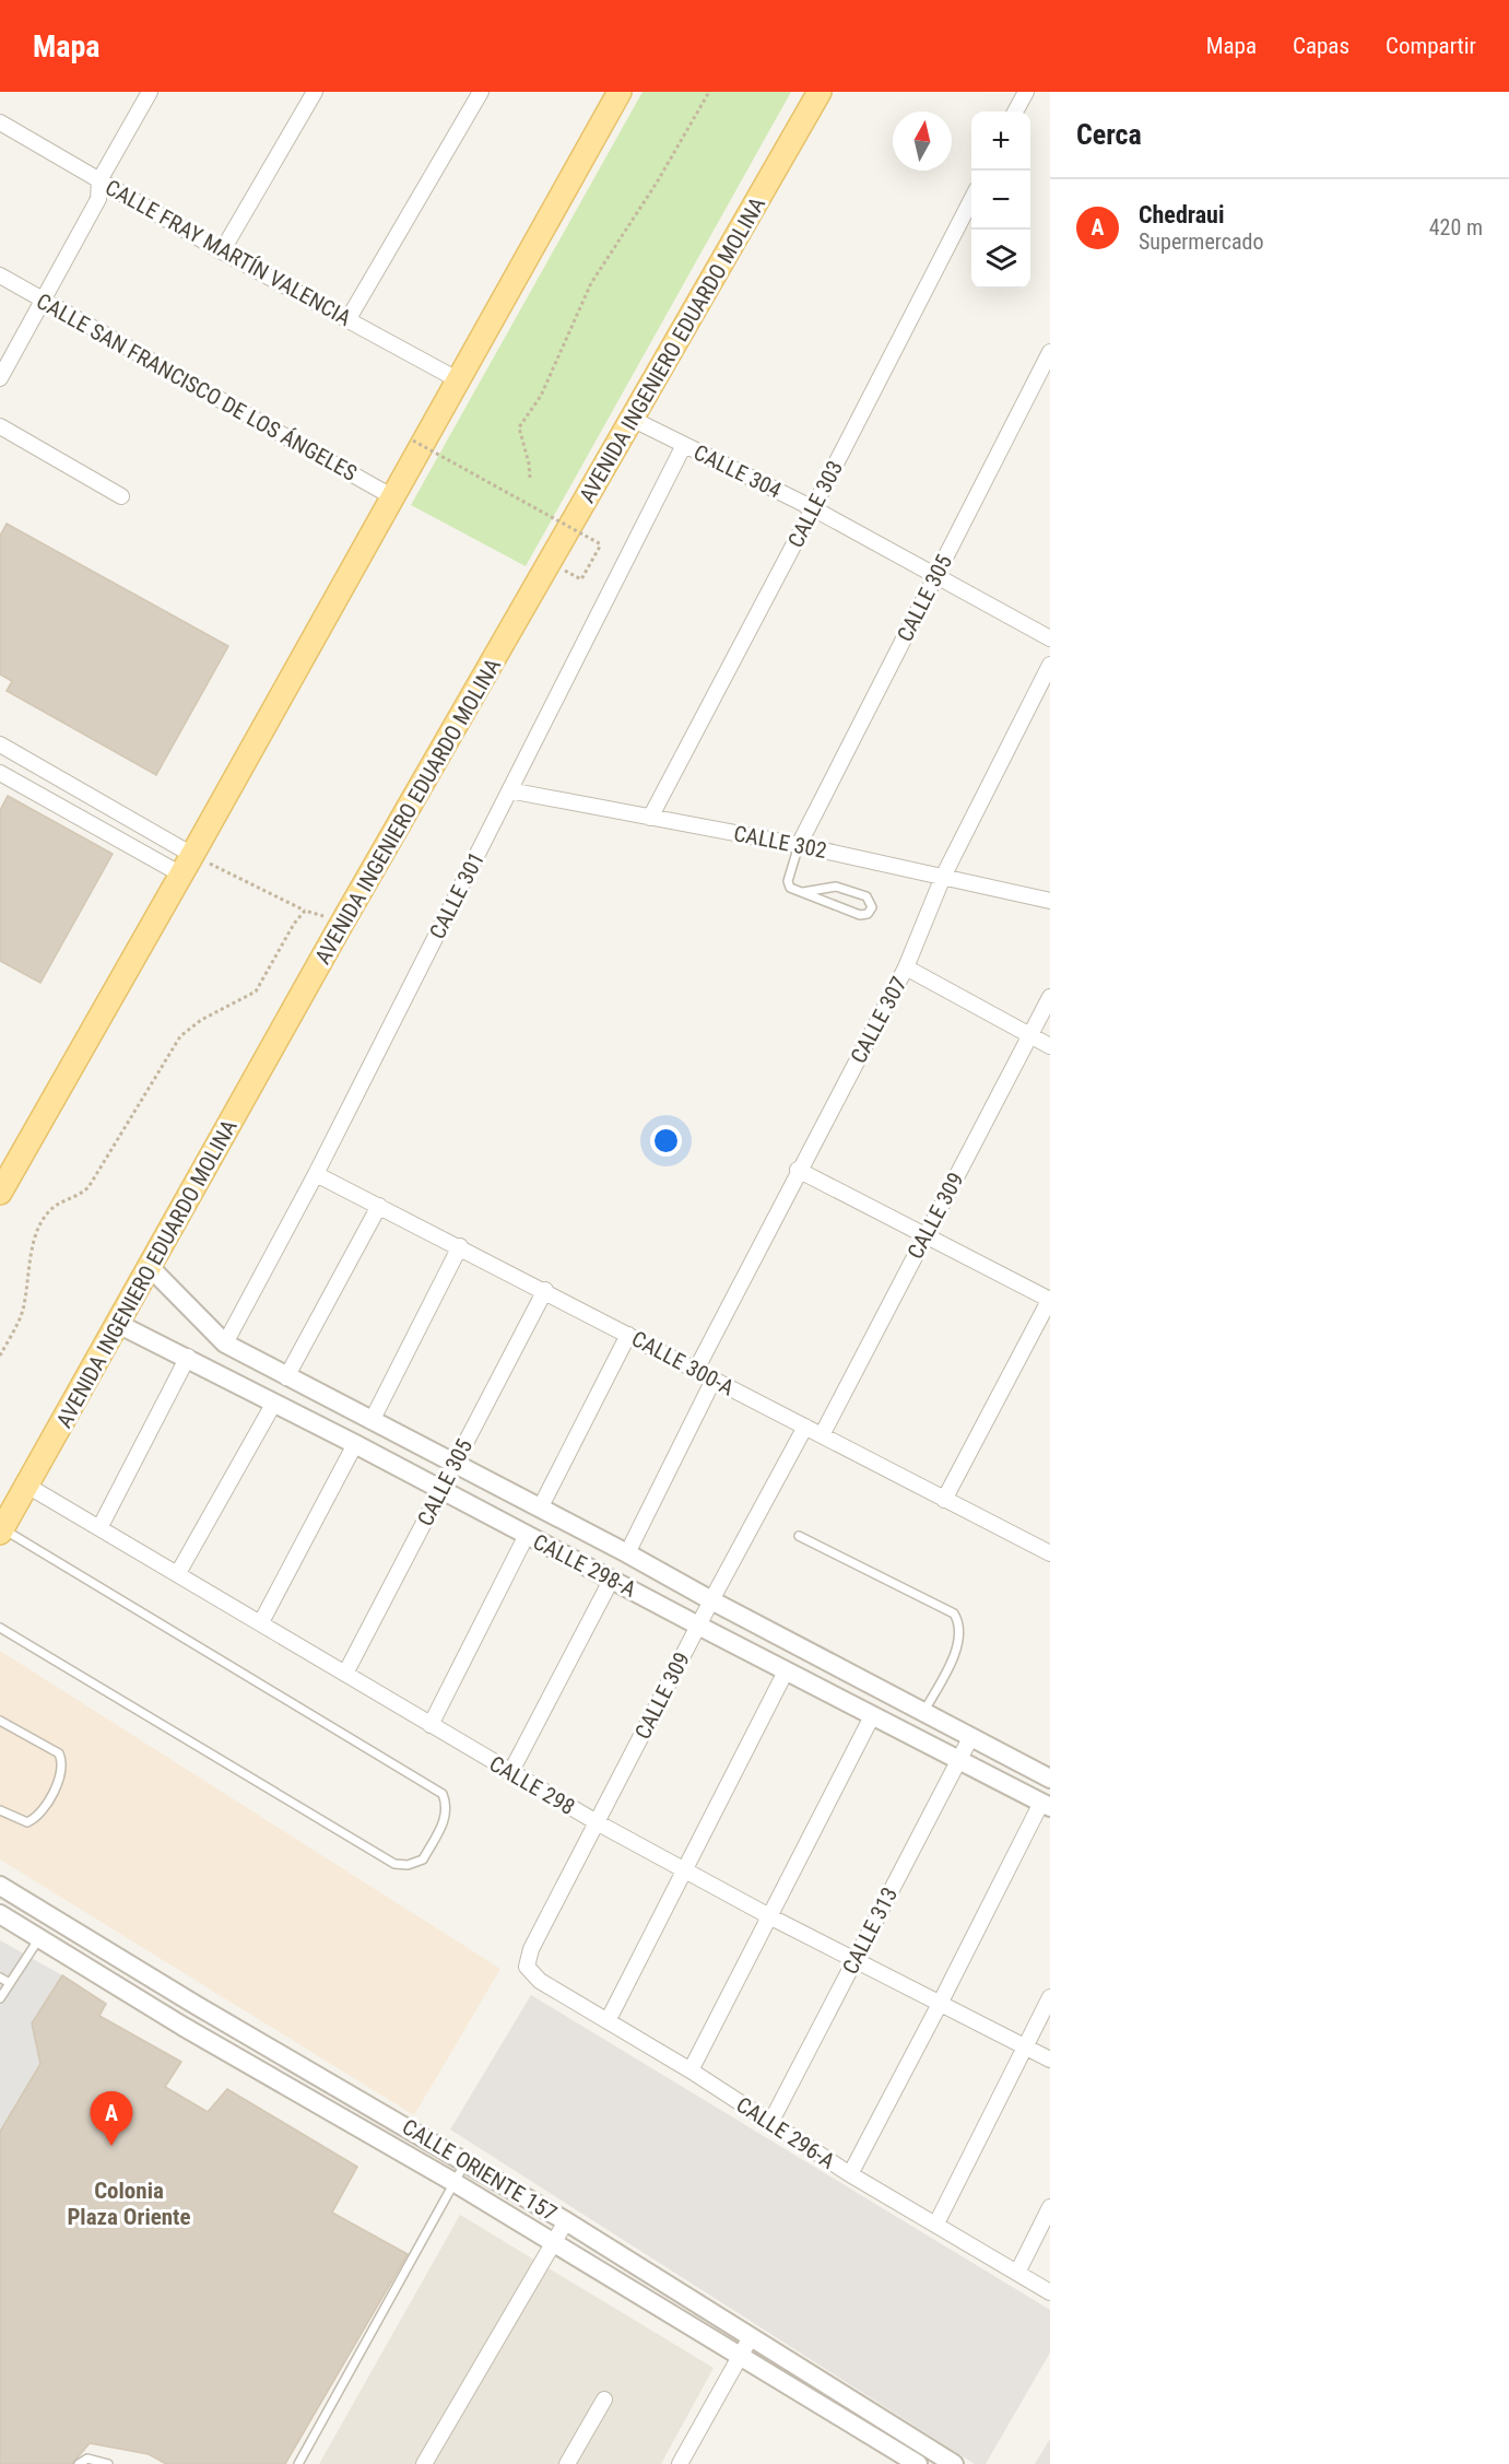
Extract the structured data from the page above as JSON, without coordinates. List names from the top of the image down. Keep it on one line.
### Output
{"streets":{"main road":["AVENIDA INGENIERO EDUARDO MOLINA"],"street":["CALLE FRAY MARTÍN VALENCIA","CALLE SAN FRANCISCO DE LOS ÁNGELES","CALLE 304","CALLE 303","CALLE 305","CALLE 302","CALLE 301","CALLE 307","CALLE 309","CALLE 300-A","CALLE 298-A","CALLE 298","CALLE 313","CALLE 296-A","CALLE ORIENTE 157"]},"crossings":[["AVENIDA INGENIERO EDUARDO MOLINA","CALLE 304"],["AVENIDA INGENIERO EDUARDO MOLINA","CALLE 298-A"],["AVENIDA INGENIERO EDUARDO MOLINA","CALLE 298"],["CALLE 304","CALLE 303"],["CALLE 304","CALLE 305"],["CALLE 304","CALLE 301"],["CALLE 303","CALLE 302"],["CALLE 305","CALLE 302"],["CALLE 305","CALLE 300-A"],["CALLE 305","CALLE 298-A"],["CALLE 305","CALLE 298"],["CALLE 302","CALLE 301"],["CALLE 302","CALLE 307"],["CALLE 301","CALLE 300-A"],["CALLE 301","CALLE 298-A"],["CALLE 307","CALLE 300-A"],["CALLE 309","CALLE 300-A"],["CALLE 309","CALLE 298-A"],["CALLE 309","CALLE 298"],["CALLE 309","CALLE 296-A"],["CALLE 298-A","CALLE 313"],["CALLE 298","CALLE 313"],["CALLE 313","CALLE 296-A"]],"districts":["Colonia Plaza Oriente"],"north":"top","page":{"header":"Mapa","nav":["Mapa","Capas","Compartir"],"heading":"Cerca","map_buttons":["+","−"],"list":[{"mark":"A","name":"Chedraui","note":"Supermercado","value":"420 m"}],"pins":"A"}}
